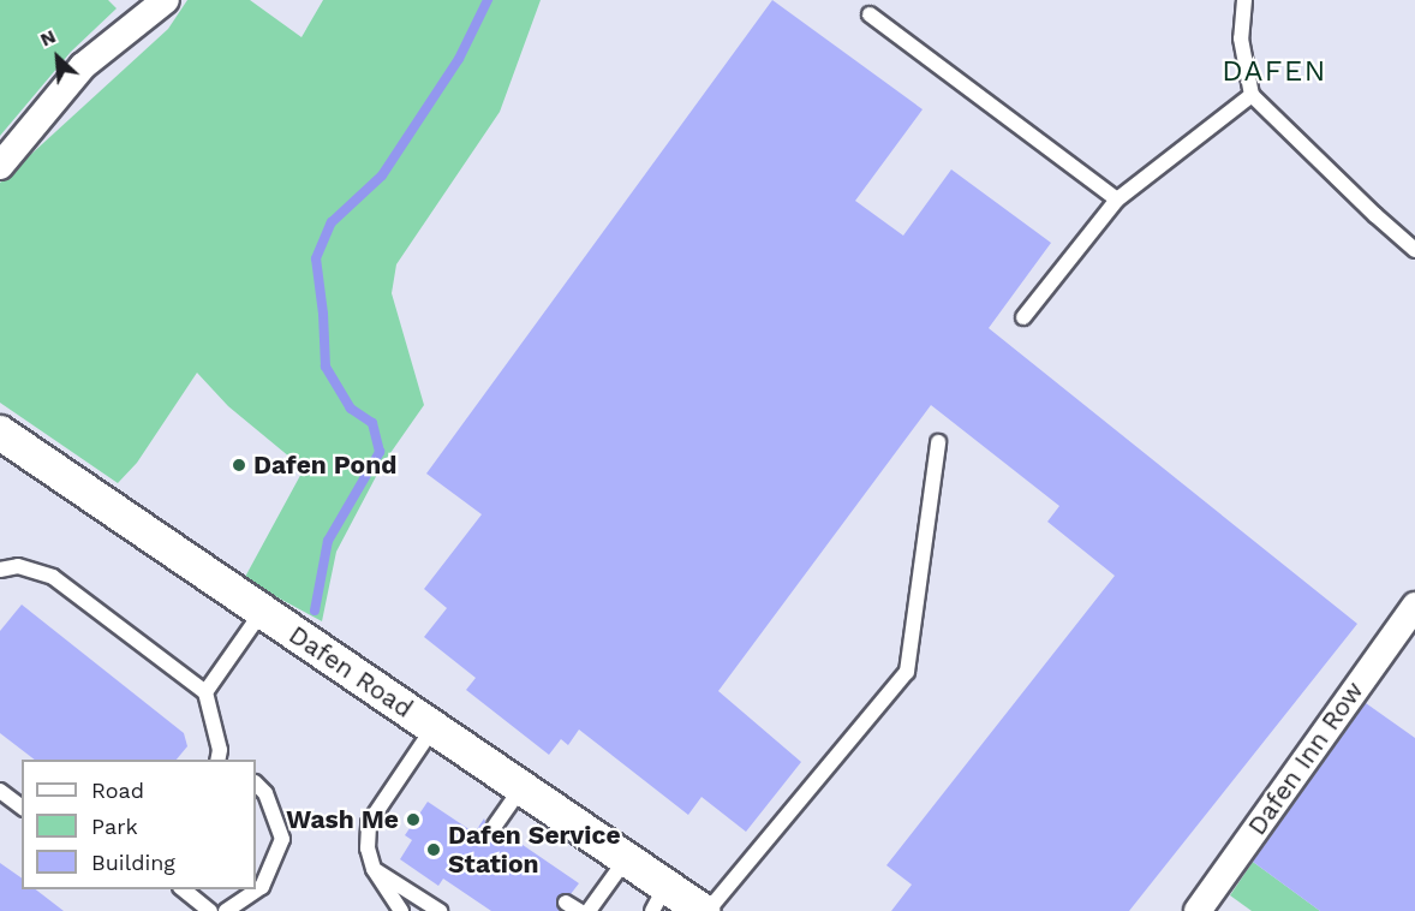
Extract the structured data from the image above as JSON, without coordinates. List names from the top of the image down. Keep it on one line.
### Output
{"streets":{"street":["Dafen Road","Dafen Inn Row"]},"districts":["DAFEN"],"places":["Dafen Pond","Wash Me","Dafen Service Station"],"legend":["Road","Park","Building"],"north":"top left"}
